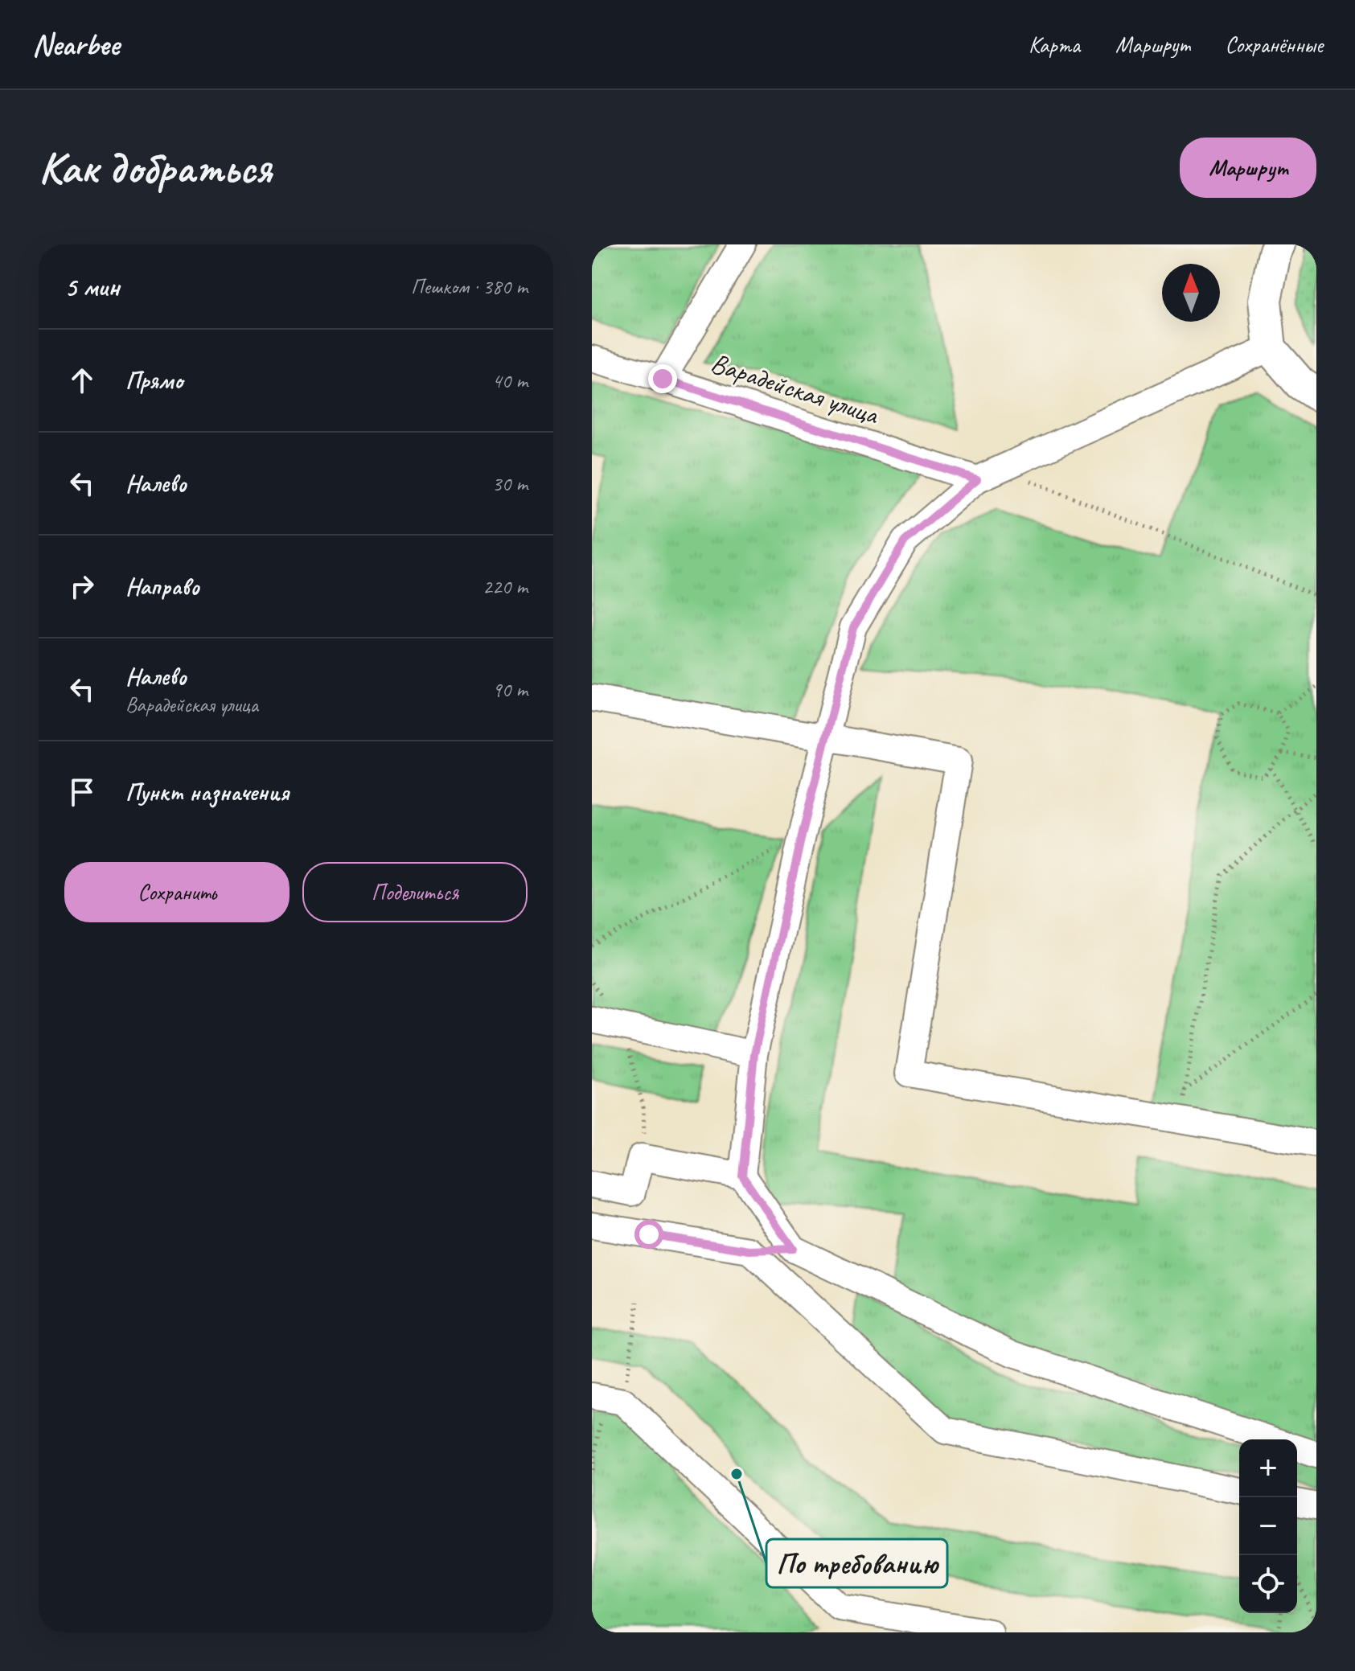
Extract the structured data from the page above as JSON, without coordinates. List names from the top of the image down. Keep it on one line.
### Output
{"streets":{"street":["Варадейская улица"]},"places":["По требованию"],"north":"top","page":{"header":"Nearbee","nav":["Карта","Маршрут","Сохранённые"],"buttons":["Маршрут",["Сохранить","Поделиться"]],"title":"Как добраться","heading":["5 мин","Пешком · 380 m"],"list":[["Прямо","40 m"],["Налево","30 m"],["Направо","220 m"],["Налево","Варадейская улица","90 m"],"Пункт назначения"],"map_buttons":["+","−"]}}
